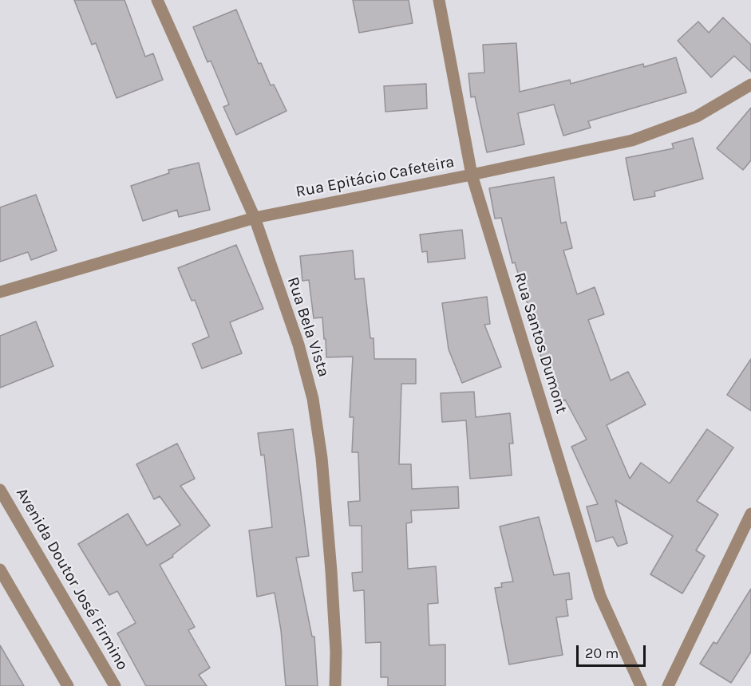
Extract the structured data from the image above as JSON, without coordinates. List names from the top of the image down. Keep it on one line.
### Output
{"streets":{"street":["Rua Epitácio Cafeteira","Rua Bela Vista","Rua Santos Dumont","Avenida Doutor José Firmino"]},"crossings":[["Rua Epitácio Cafeteira","Rua Bela Vista"],["Rua Epitácio Cafeteira","Rua Santos Dumont"]],"scale_bar":"20 m"}
